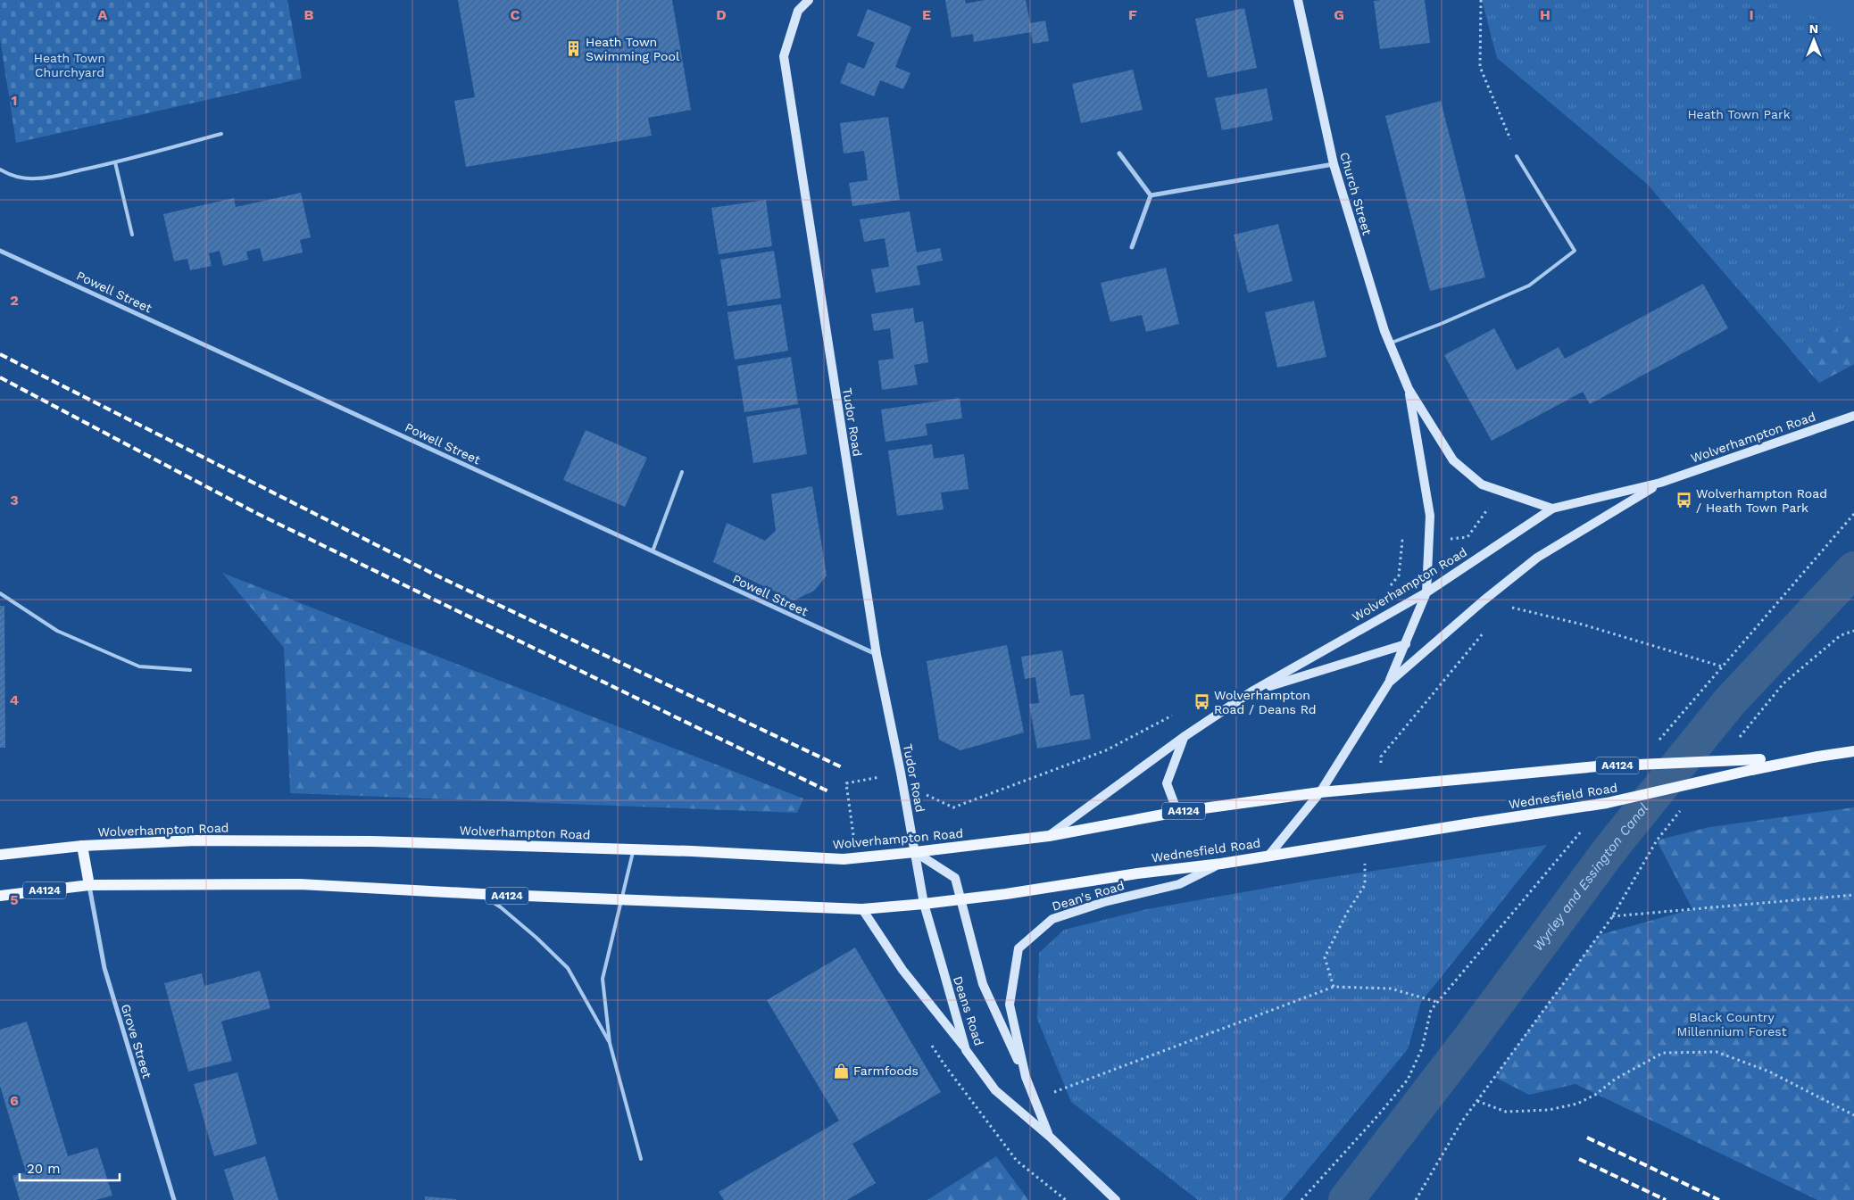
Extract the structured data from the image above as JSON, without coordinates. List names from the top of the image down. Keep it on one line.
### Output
{"streets":{"main road":["Wolverhampton Road","A4124","Wednesfield Road"],"street":["Church Street","Powell Street","Tudor Road","Dean's Road","Deans Road","Grove Street"]},"crossings":[["Church Street","Wolverhampton Road"],["Powell Street","Tudor Road"],["Tudor Road","Wolverhampton Road"],["Tudor Road","Dean's Road"],["Tudor Road","Deans Road"],["Wolverhampton Road","Wednesfield Road"],["Wolverhampton Road","Dean's Road"],["Wolverhampton Road","Deans Road"],["A4124","Wednesfield Road"],["A4124","Deans Road"],["A4124","Grove Street"],["Wednesfield Road","Dean's Road"],["Wednesfield Road","Deans Road"],["Dean's Road","Deans Road"]],"water":["Wyrley and Essington Canal"],"parks":["Heath Town Churchyard","Heath Town Park","Black Country Millennium Forest"],"places":{"building":["Heath Town Swimming Pool"],"bus stop":["Wolverhampton Road / Heath Town Park","Wolverhampton Road / Deans Rd"],"shop":["Farmfoods"]},"scale_bar":"20 m","north":"top","grid":{"columns":["A","B","C","D","E","F","G","H","I"],"rows":["1","2","3","4","5","6"]}}
